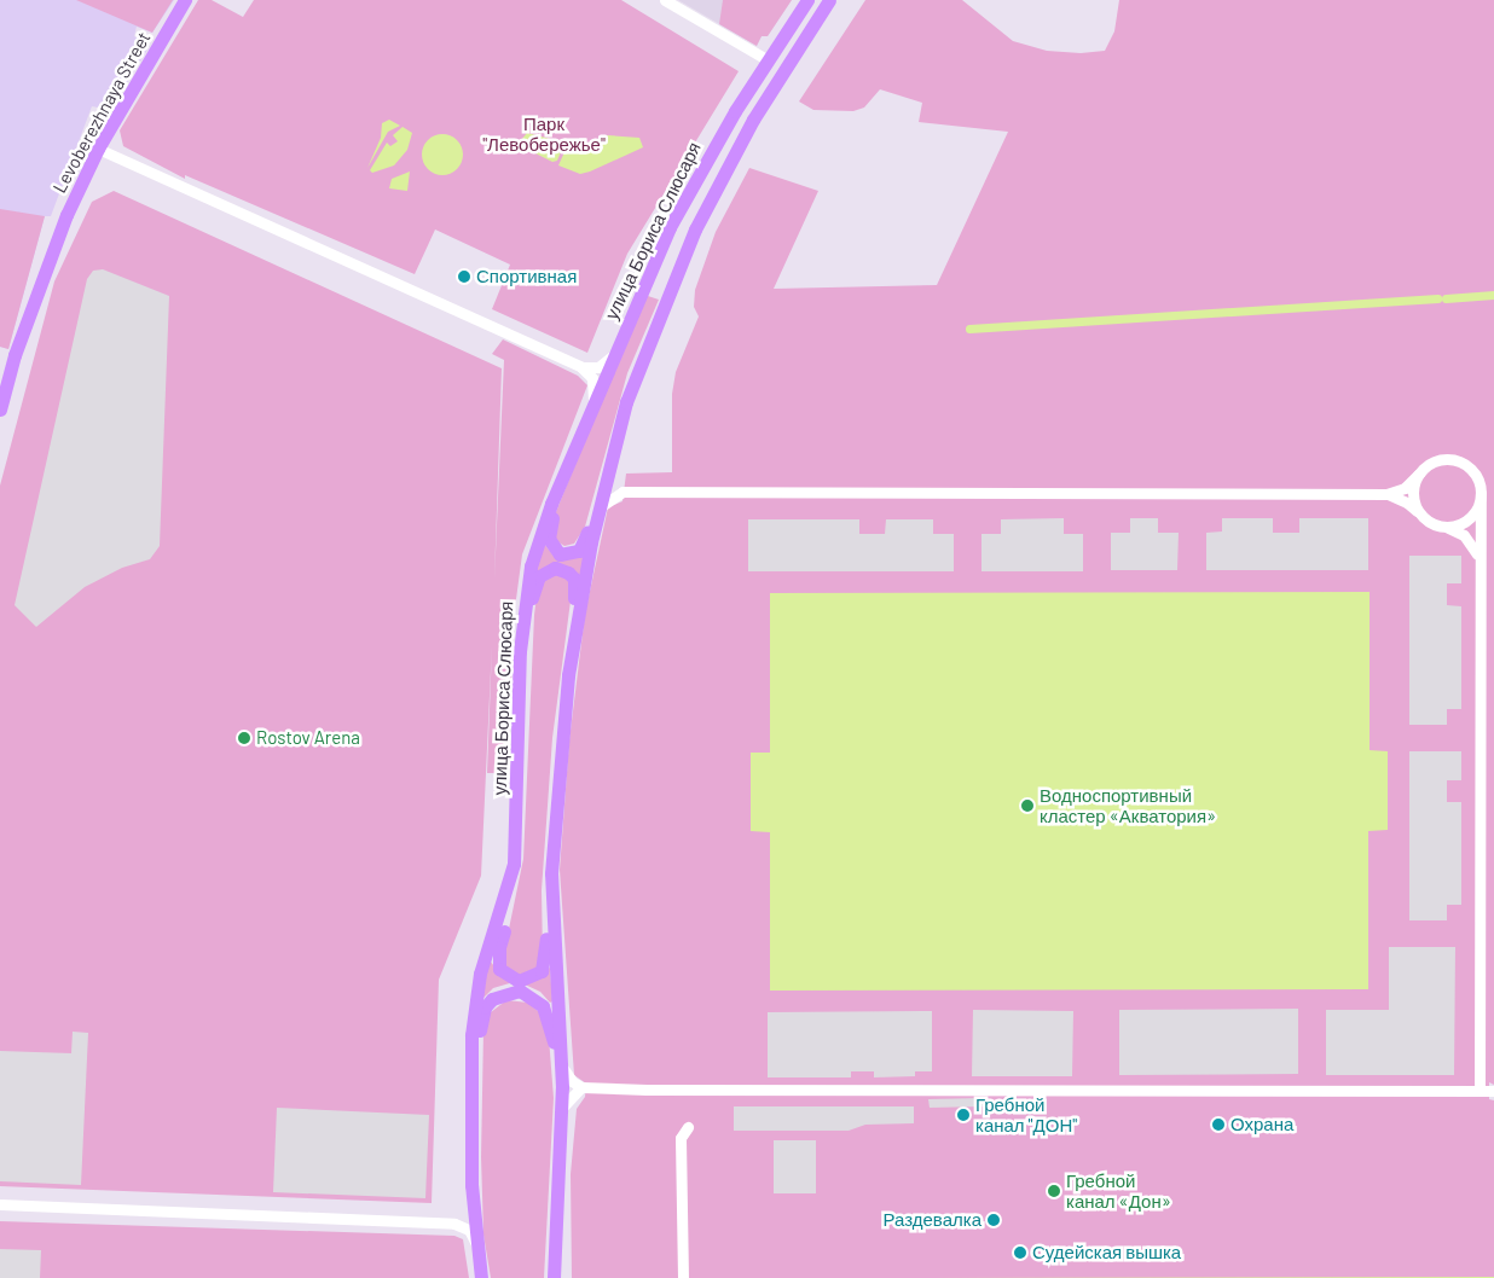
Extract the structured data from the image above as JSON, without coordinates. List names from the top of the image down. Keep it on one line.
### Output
{"streets":{"main road":["Levoberezhnaya Street","улица Бориса Слюсаря"]},"parks":["Парк \"Левобережье\""],"places":["Спортивная","Rostov Arena","Водноспортивный кластер «Акватория»","Гребной канал \"ДОН\"","Охрана","Гребной канал «Дон»","Раздевалка","Судейская вышка"]}
